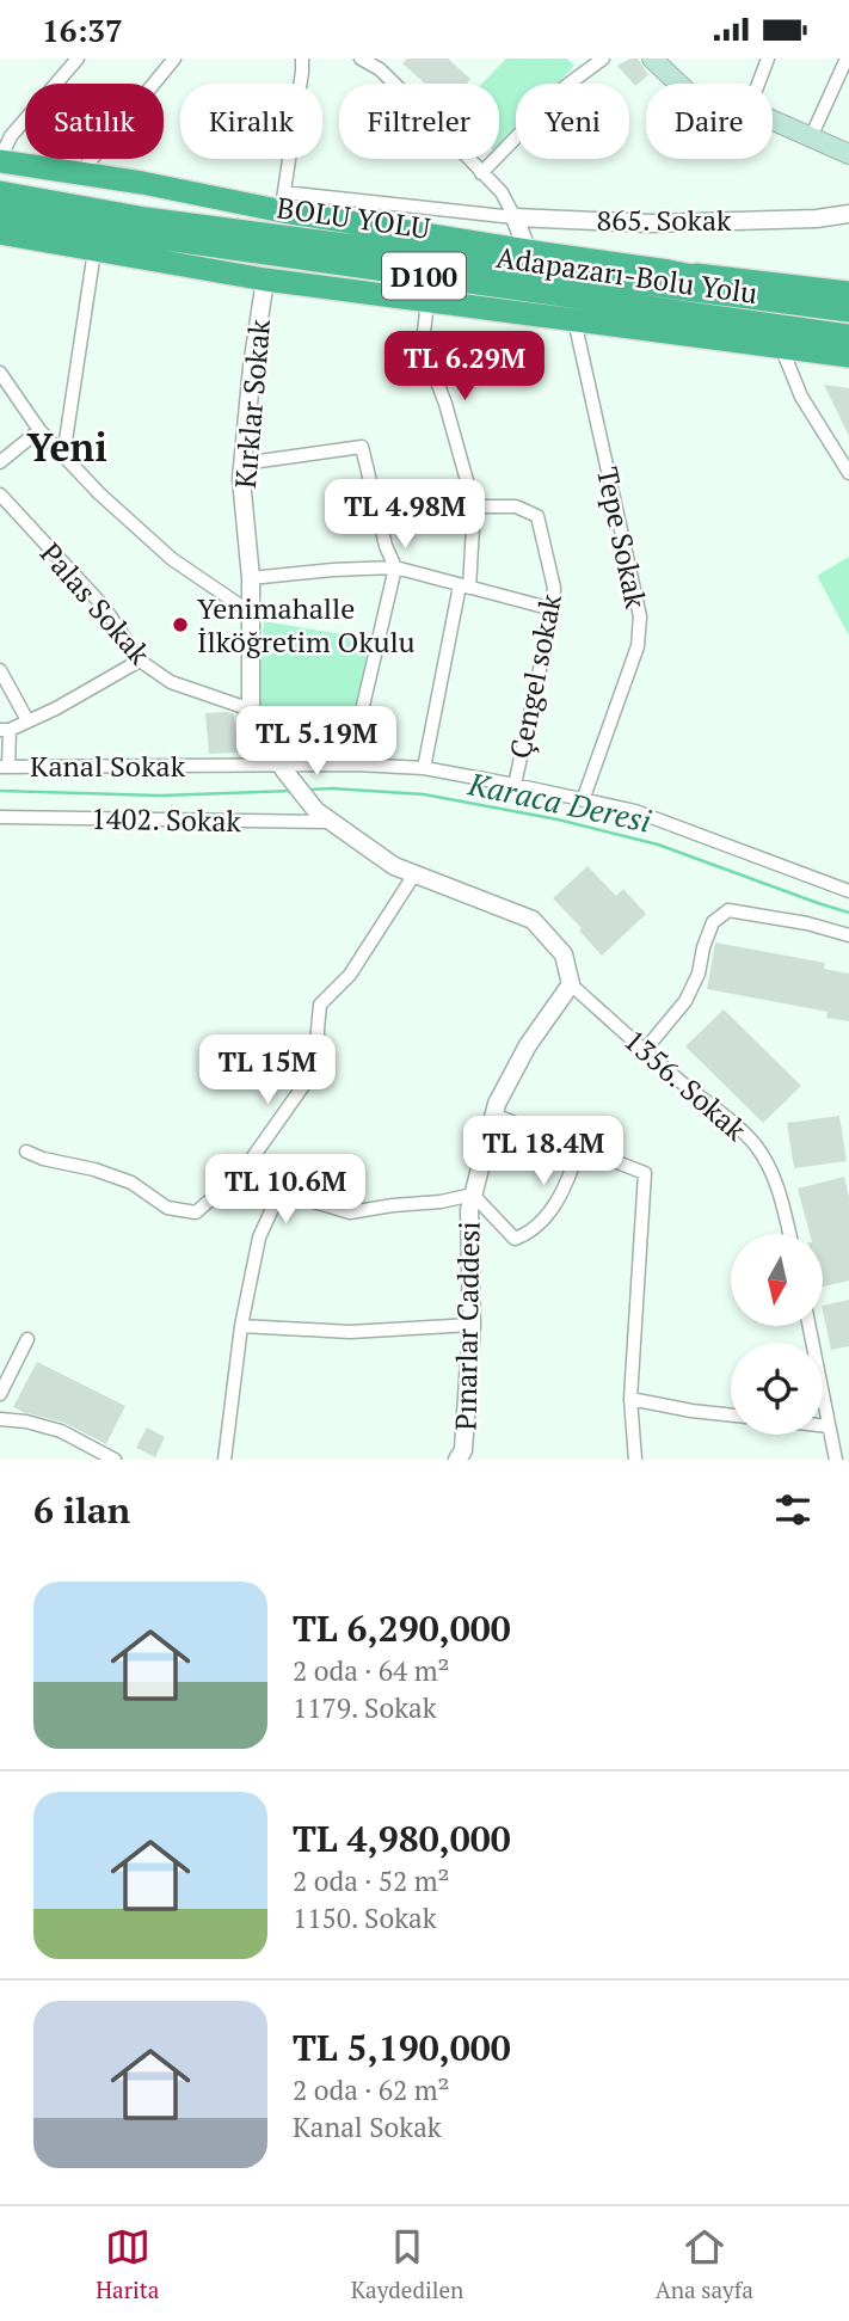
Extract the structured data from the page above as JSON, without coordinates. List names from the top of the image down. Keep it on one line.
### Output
{"streets":{"highway":["BOLU YOLU","Adapazarı-Bolu Yolu","D100"],"street":["865. Sokak","Kırklar Sokak","Tepe Sokak","Palas Sokak","Çengel sokak","Kanal Sokak","1402. Sokak","1356. Sokak","Pınarlar Caddesi"]},"crossings":[["Kırklar Sokak","Palas Sokak"],["Kırklar Sokak","Kanal Sokak"],["Kırklar Sokak","1402. Sokak"],["Tepe Sokak","Kanal Sokak"],["Çengel sokak","Kanal Sokak"],["1356. Sokak","Pınarlar Caddesi"]],"districts":["Yeni"],"water":["Karaca Deresi"],"places":["Yenimahalle İlköğretim Okulu"],"north":"bottom","page":{"status":"16:37","chip":["Satılık","Kiralık","Filtreler","Yeni","Daire"],"price":["TL 6.29M","TL 4.98M","TL 5.19M","TL 15M","TL 18.4M","TL 10.6M"],"heading":"6 ilan","list":[{"name":"TL 6,290,000","note":"2 oda · 64 m² · 1179. Sokak"},{"name":"TL 4,980,000","note":"2 oda · 52 m² · 1150. Sokak"},{"name":"TL 5,190,000","note":"2 oda · 62 m² · Kanal Sokak"}],"tabs":["Harita","Kaydedilen","Ana sayfa"]}}
